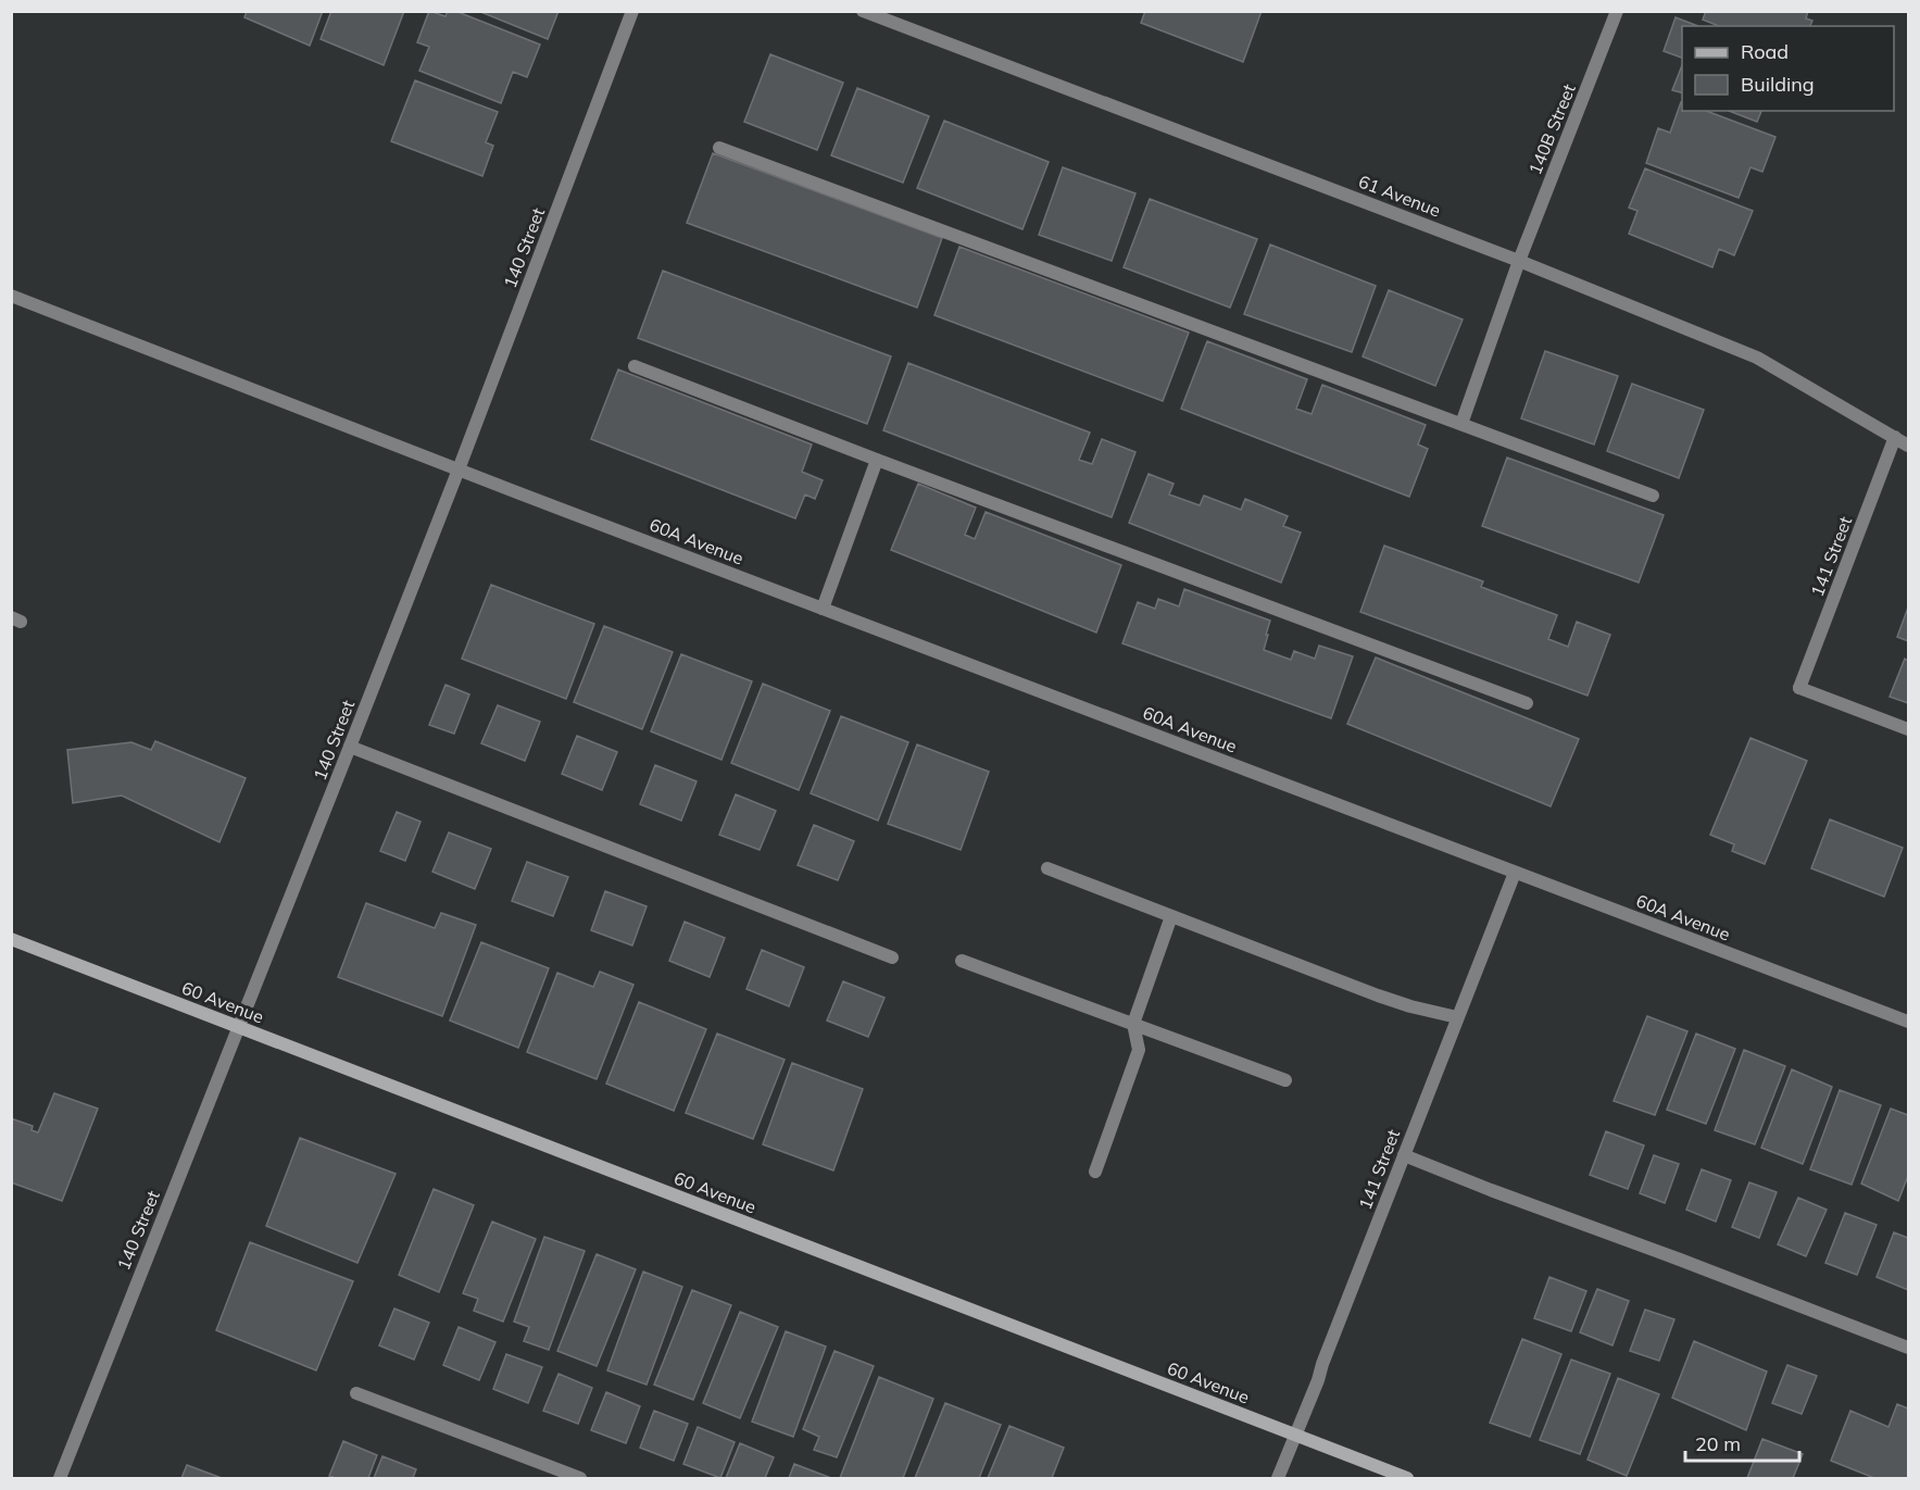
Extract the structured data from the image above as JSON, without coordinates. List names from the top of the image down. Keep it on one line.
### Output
{"streets":{"street":["140B Street","61 Avenue","140 Street","60A Avenue","141 Street","60 Avenue"]},"crossings":[["140B Street","61 Avenue"],["61 Avenue","141 Street"],["140 Street","60A Avenue"],["140 Street","60 Avenue"],["60A Avenue","141 Street"],["141 Street","60 Avenue"]],"legend":["Road","Building"],"scale_bar":"20 m"}
